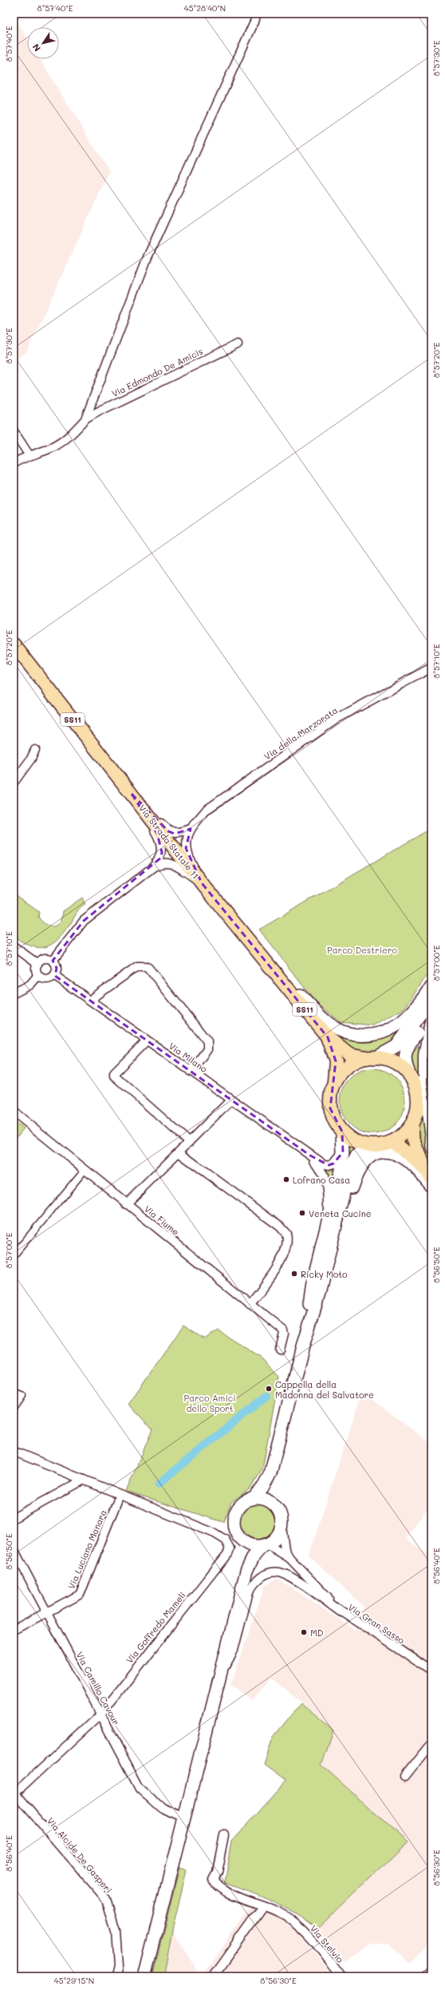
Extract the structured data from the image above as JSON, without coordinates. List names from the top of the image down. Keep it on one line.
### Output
{"streets":{"main road":["SS11","Via Strada Statale 11"],"street":["Via Edmondo De Amicis","Via della Marzorata","Via Milano","Via Fiume","Via Luciano Manara","Via Gran Sasso","Via Goffredo Mameli","Via Camillo Cavour","Via Alcide De Gasperi","Via Stelvio"]},"crossings":[["Via della Marzorata","Via Strada Statale 11"],["Via Luciano Manara","Via Goffredo Mameli"],["Via Luciano Manara","Via Camillo Cavour"],["Via Goffredo Mameli","Via Camillo Cavour"],["Via Goffredo Mameli","Via Alcide De Gasperi"]],"parks":["Parco Destriero","Parco Amici dello Sport"],"places":["Lofrano Casa","Veneta Cucine","Ricky Moto","Cappella della Madonna del Salvatore","MD"],"north":"bottom left","coordinates":["8°57'40\"E","45°28'40\"N","8°57'30\"E","8°57'20\"E","8°57'10\"E","8°57'00\"E","8°56'50\"E","8°56'40\"E","8°56'30\"E","45°29'15\"N"]}
